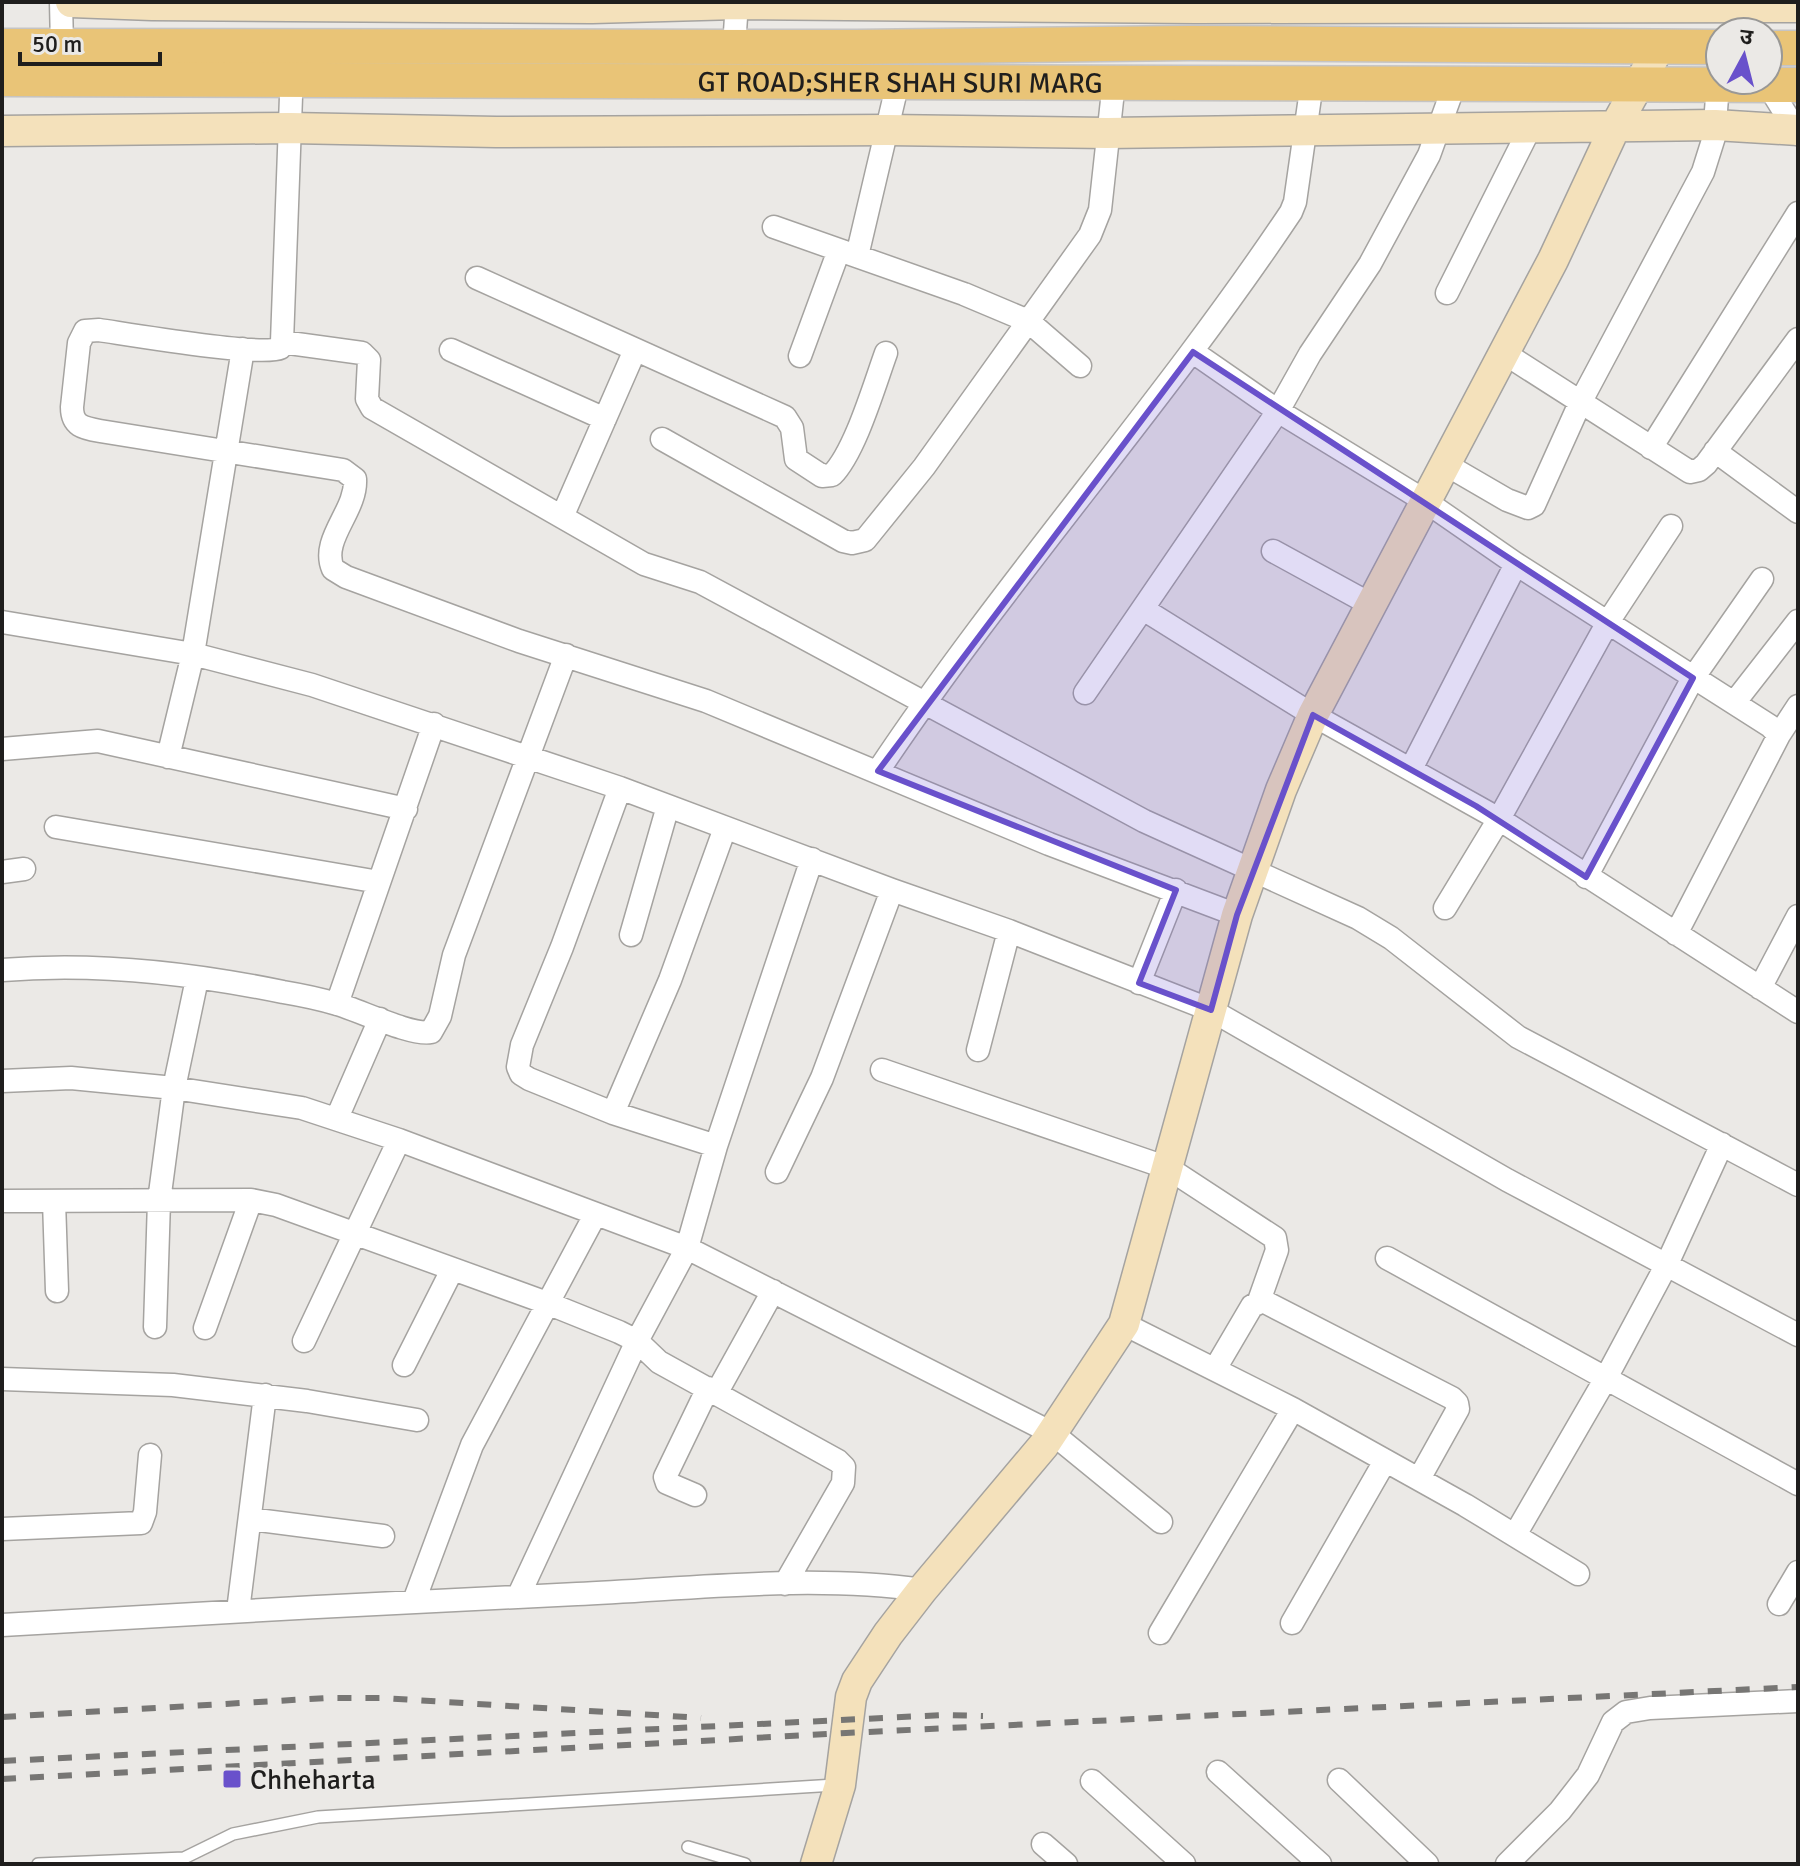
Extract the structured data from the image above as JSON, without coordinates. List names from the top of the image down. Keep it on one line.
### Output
{"streets":{"main road":["GT ROAD;SHER SHAH SURI MARG"]},"places":{"transit":["Chheharta"]},"scale_bar":"50 m","north":"top"}
